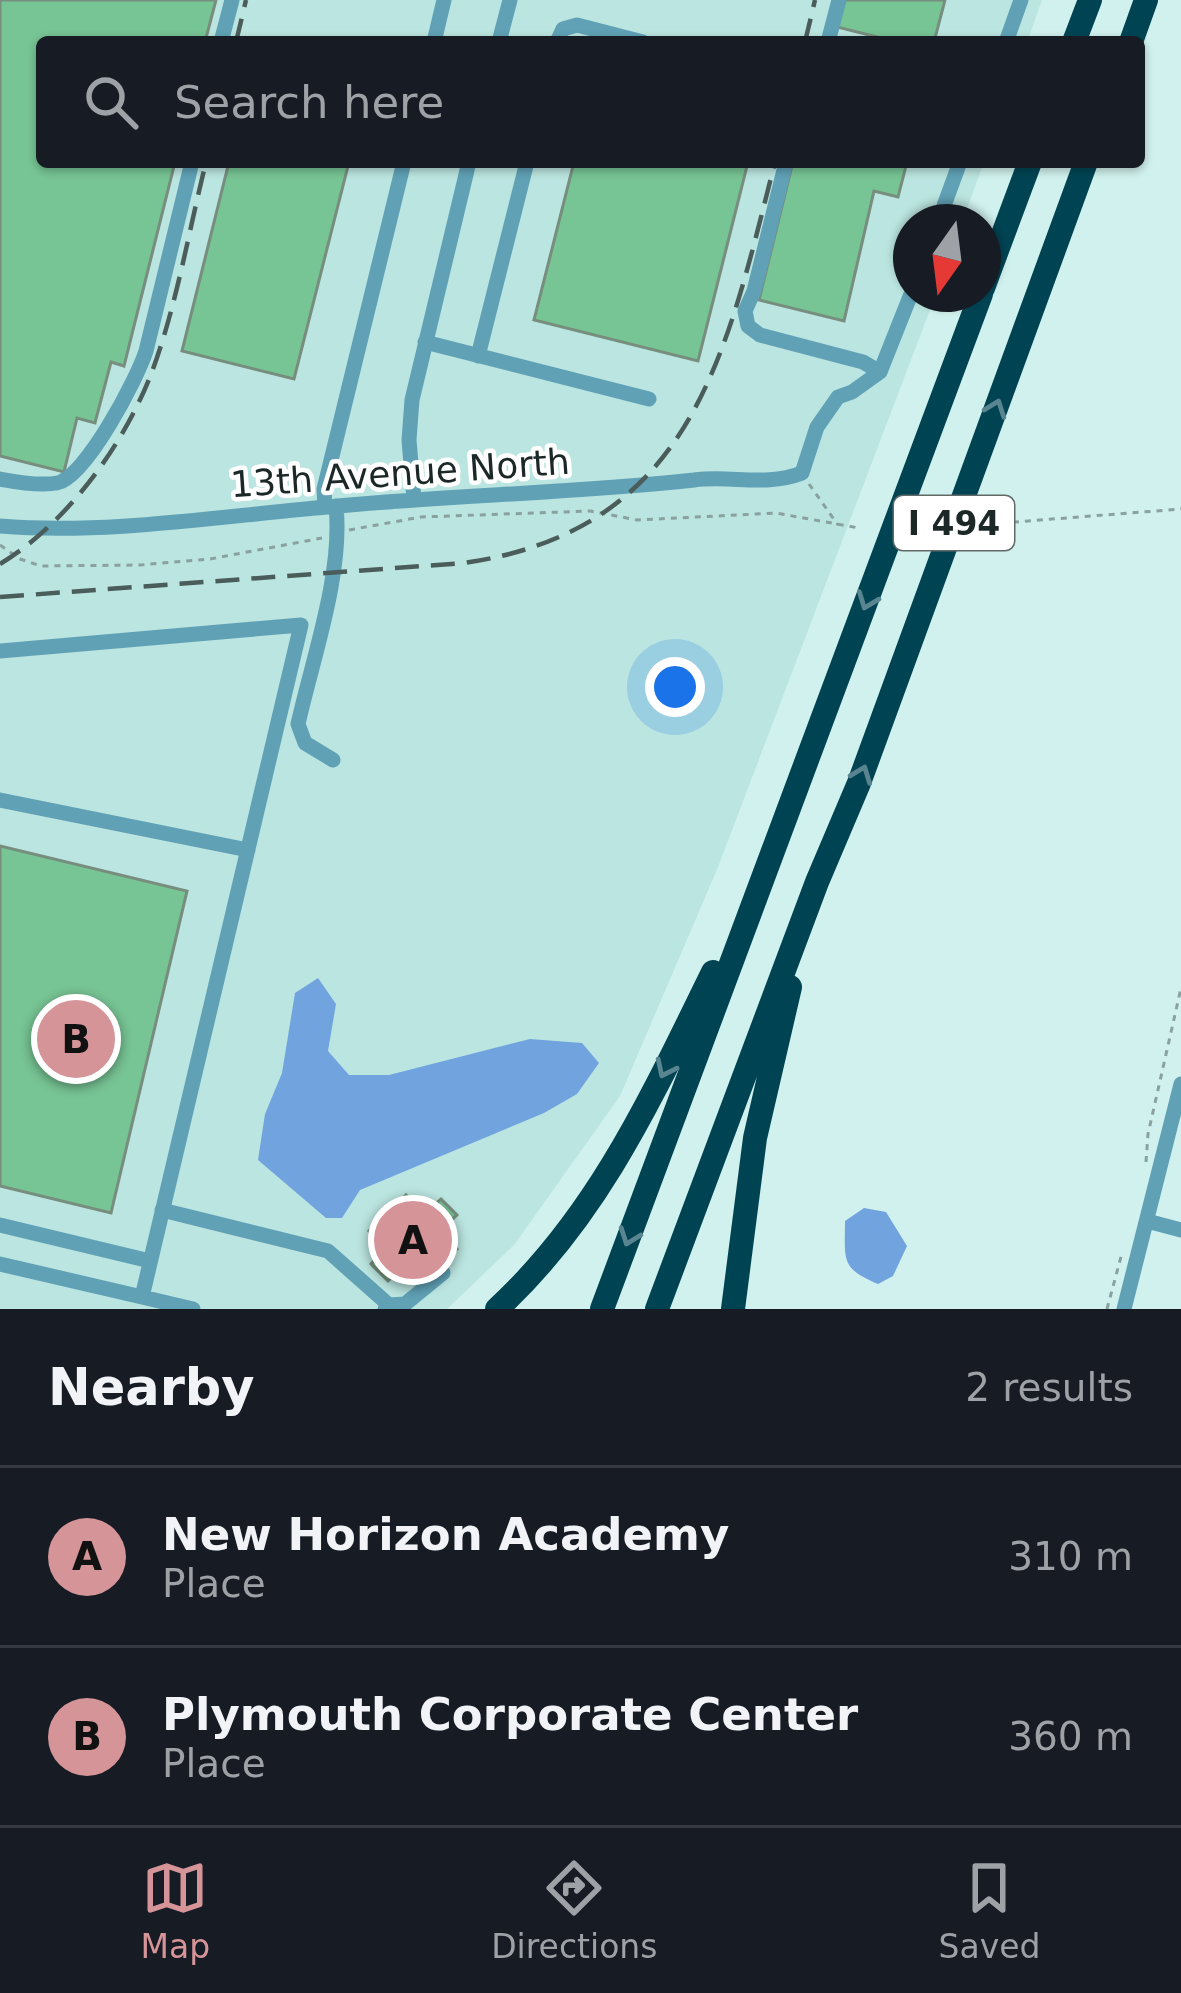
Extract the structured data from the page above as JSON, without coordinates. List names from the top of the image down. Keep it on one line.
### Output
{"streets":{"highway":["I 494"],"street":["13th Avenue North"]},"north":"bottom","page":{"search":"Search here","pins":["B","A"],"heading":["Nearby","2 results"],"list":[{"mark":"A","name":"New Horizon Academy","note":"Place","value":"310 m"},{"mark":"B","name":"Plymouth Corporate Center","note":"Place","value":"360 m"}],"nav":["Map","Directions","Saved"]}}
